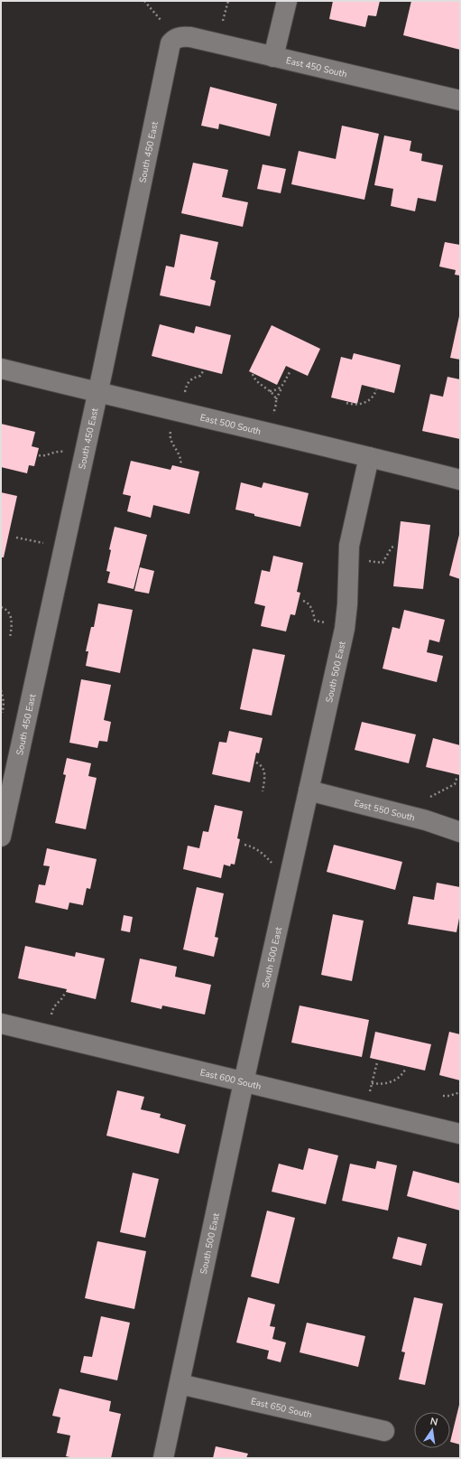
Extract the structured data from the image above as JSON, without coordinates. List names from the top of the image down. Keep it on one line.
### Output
{"streets":{"street":["East 450 South","South 450 East","East 500 South","South 500 East","East 550 South","East 600 South","East 650 South"]},"crossings":[["East 450 South","South 450 East"],["South 450 East","East 500 South"],["East 500 South","South 500 East"],["South 500 East","East 550 South"],["South 500 East","East 600 South"],["South 500 East","East 650 South"]],"north":"top"}
